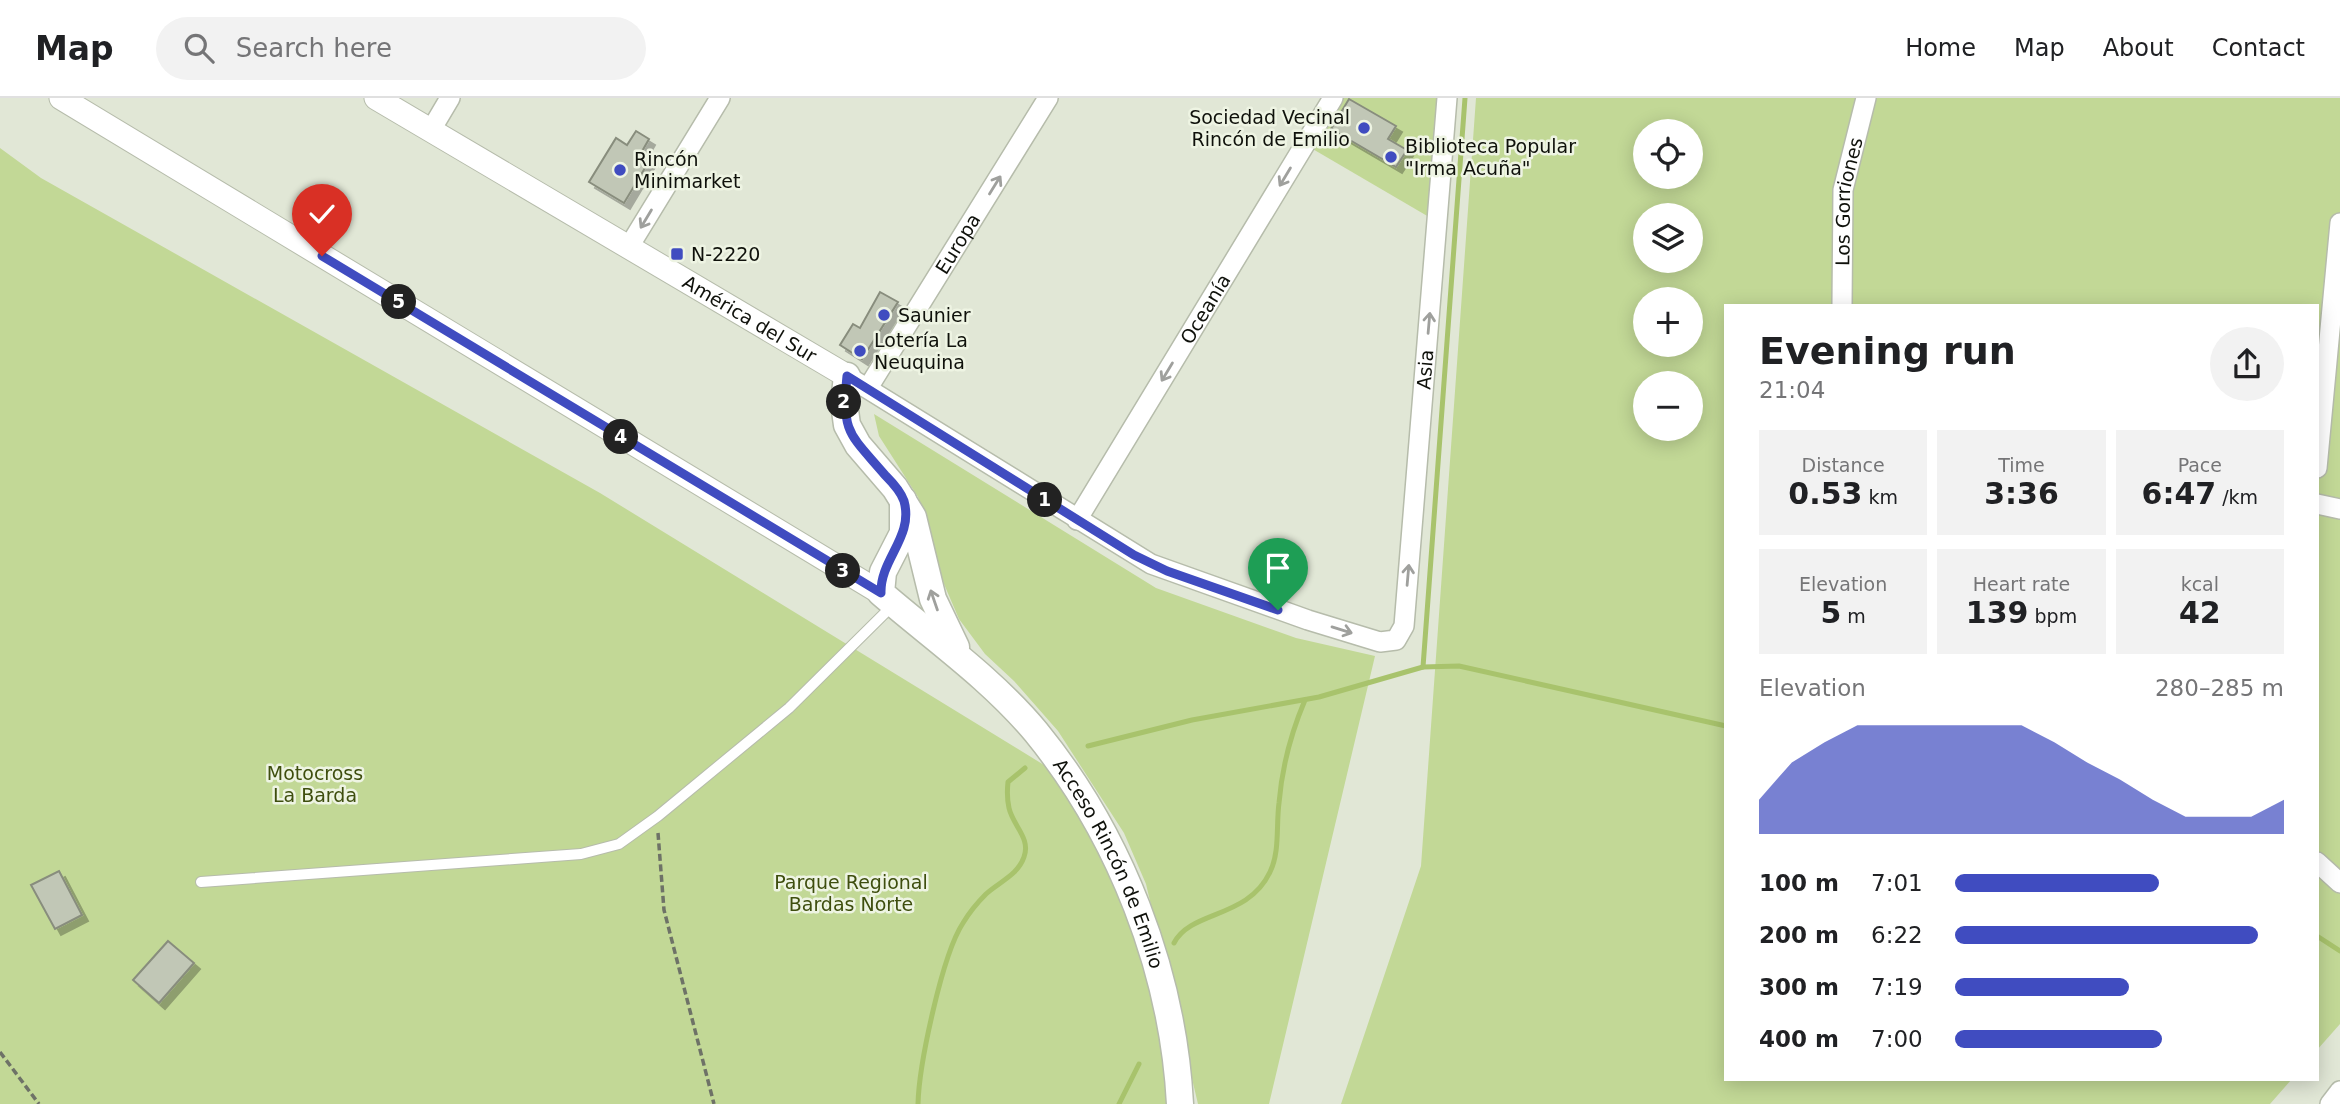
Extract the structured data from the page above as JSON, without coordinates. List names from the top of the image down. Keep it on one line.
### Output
{"streets":{"main road":["Acceso Rincón de Emilio"],"street":["Los Gorriones","Europa","Oceanía","América del Sur","Asia"]},"crossings":[["Europa","América del Sur"],["Europa","Acceso Rincón de Emilio"],["Oceanía","América del Sur"],["América del Sur","Asia"],["América del Sur","Acceso Rincón de Emilio"]],"one_way":["Europa","Oceanía","Asia"],"parks":["Motocross La Barda","Parque Regional Bardas Norte"],"places":{"other":["Sociedad Vecinal Rincón de Emilio","Biblioteca Popular \"Irma Acuña\"","Rincón Minimarket","Saunier","Lotería La Neuquina"],"transit":["N-2220"]},"page":{"header":"Map","search":"Search here","nav":["Home","Map","About","Contact"],"map_buttons":["+","−"],"pins":["5","2","4","1","3"],"heading":["Evening run","21:04"],"stats":[["Distance","0.53 km"],["Time","3:36"],["Pace","6:47 /km"],["Elevation","5 m"],["Heart rate","139 bpm"],["kcal","42"]],"chart":["Elevation","280–285 m"],"list":[{"name":"100 m","note":"7:01"},{"name":"200 m","note":"6:22"},{"name":"300 m","note":"7:19"},{"name":"400 m","note":"7:00"}]}}
